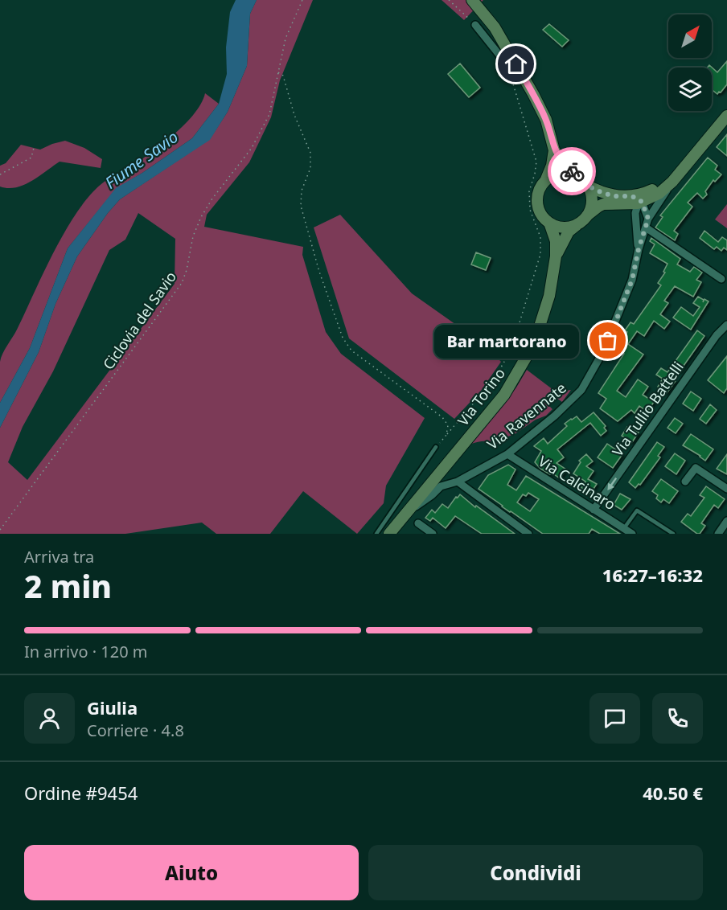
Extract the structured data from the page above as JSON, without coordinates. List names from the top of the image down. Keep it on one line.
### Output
{"streets":{"main road":["Via Torino","Via Ravennate"],"street":["Via Tullio Battelli","Via Calcinaro"],"path":["Ciclovia del Savio"]},"crossings":[["Via Torino","Via Ravennate"],["Via Tullio Battelli","Via Calcinaro"],["Via Ravennate","Via Calcinaro"]],"one_way":["Via Tullio Battelli"],"water":["Fiume Savio"],"places":["Bar martorano"],"north":"top right","page":{"bubble":"Bar martorano","heading":["2 min","Arriva tra","16:27–16:32"],"panel":["Giulia","Corriere · 4.8","Ordine #9454","40.50 €"],"bar":"In arrivo · 120 m","buttons":["Aiuto","Condividi"]}}
